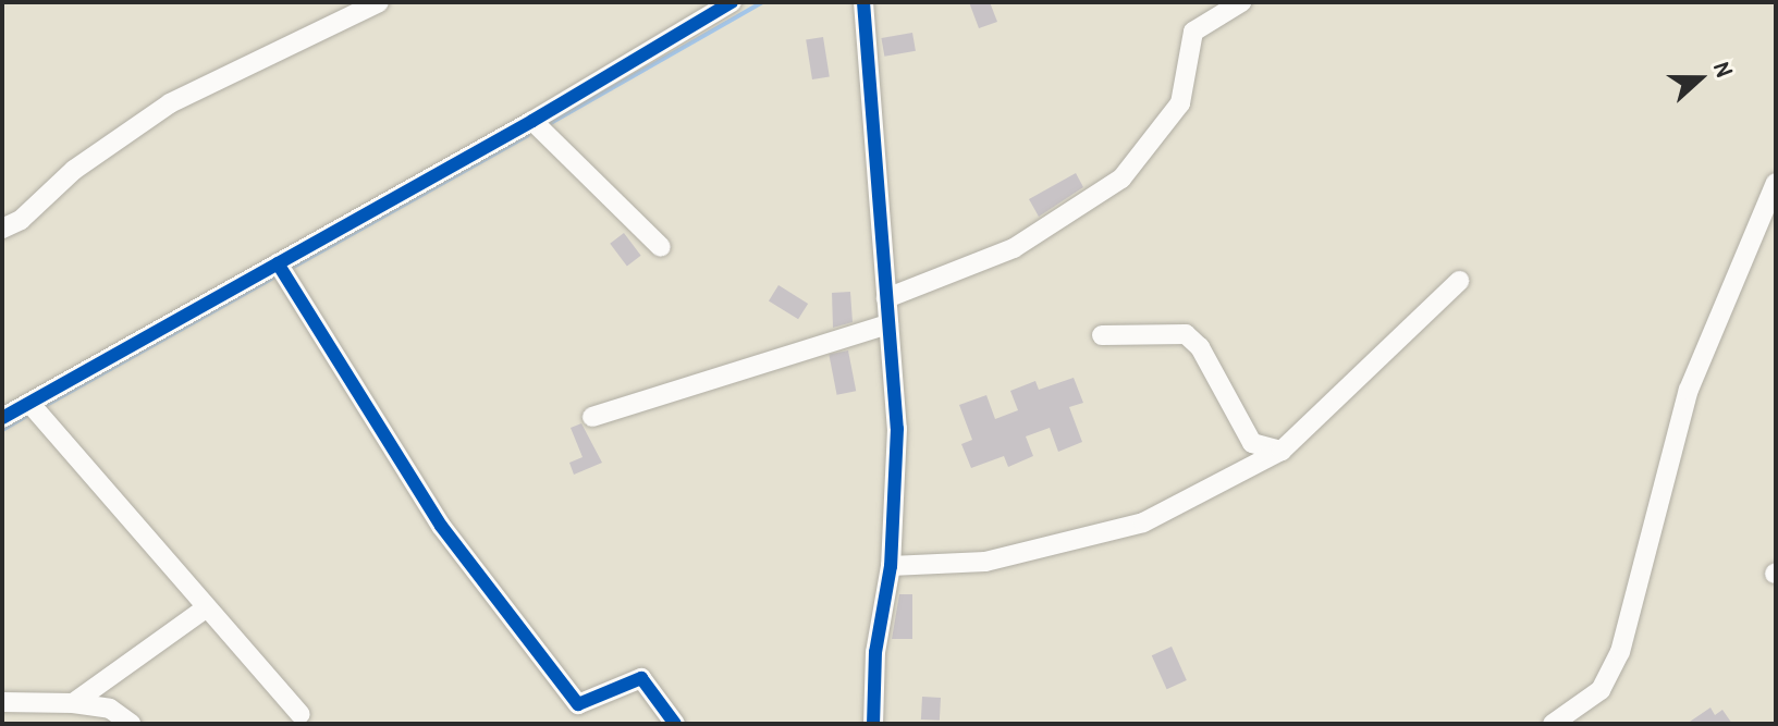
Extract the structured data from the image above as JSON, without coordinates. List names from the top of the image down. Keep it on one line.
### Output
{"north":"right"}
